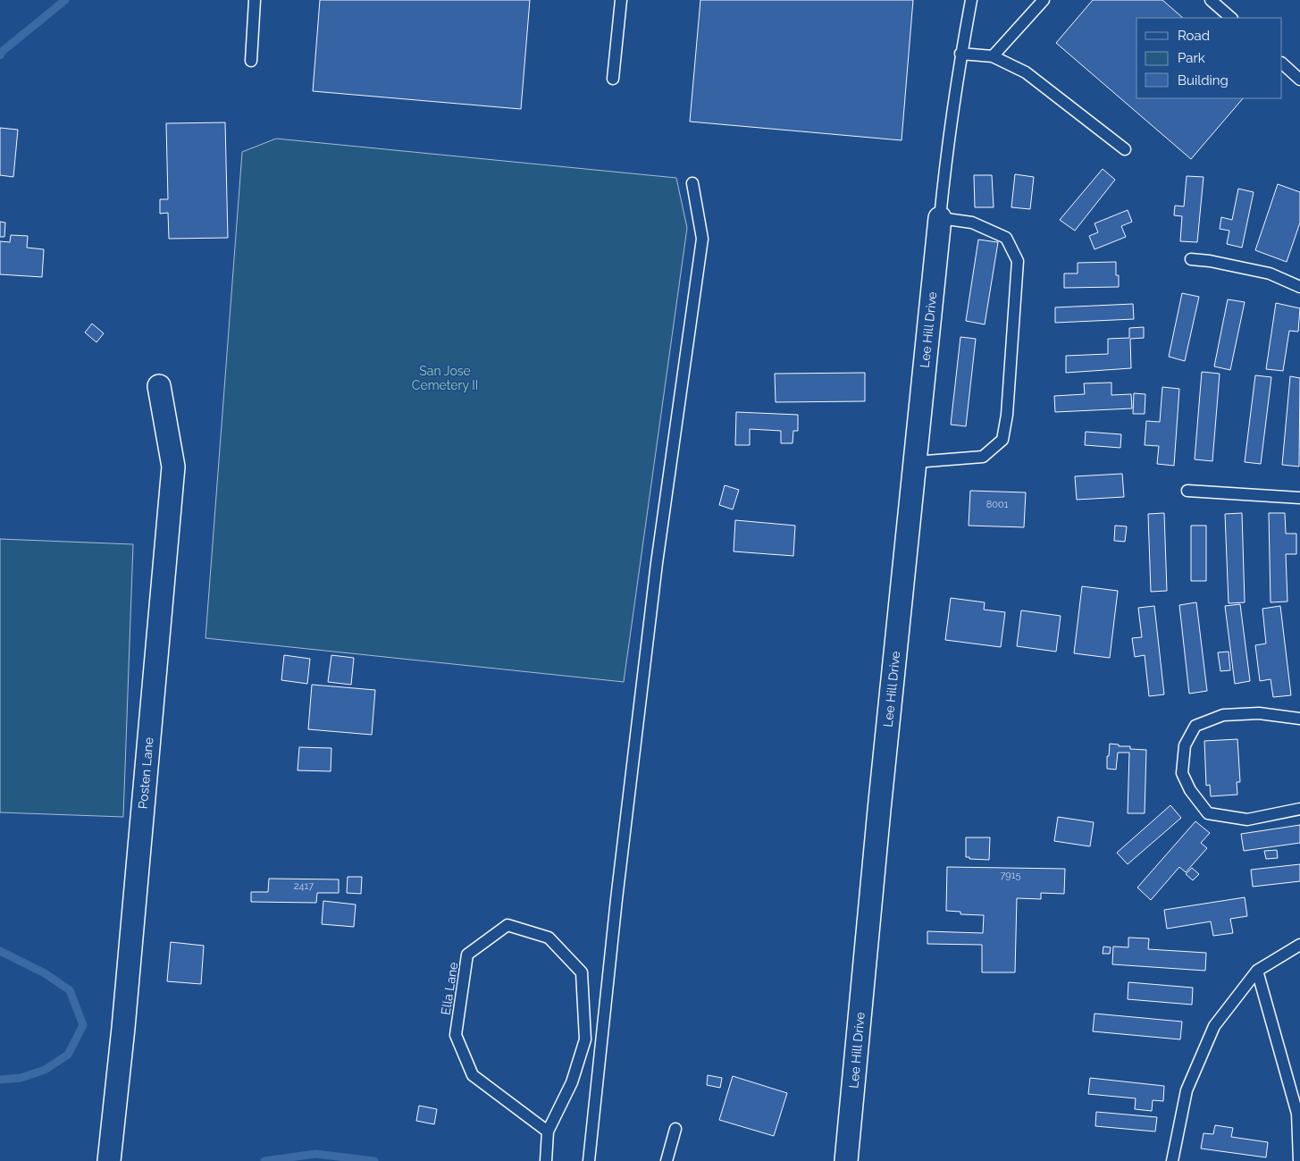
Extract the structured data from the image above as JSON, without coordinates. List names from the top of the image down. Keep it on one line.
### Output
{"streets":{"street":["Lee Hill Drive","Posten Lane"],"lane":["Ella Lane"]},"parks":["San Jose Cemetery II"],"house_numbers":["8001","7915","2417"],"legend":["Road","Park","Building"]}
